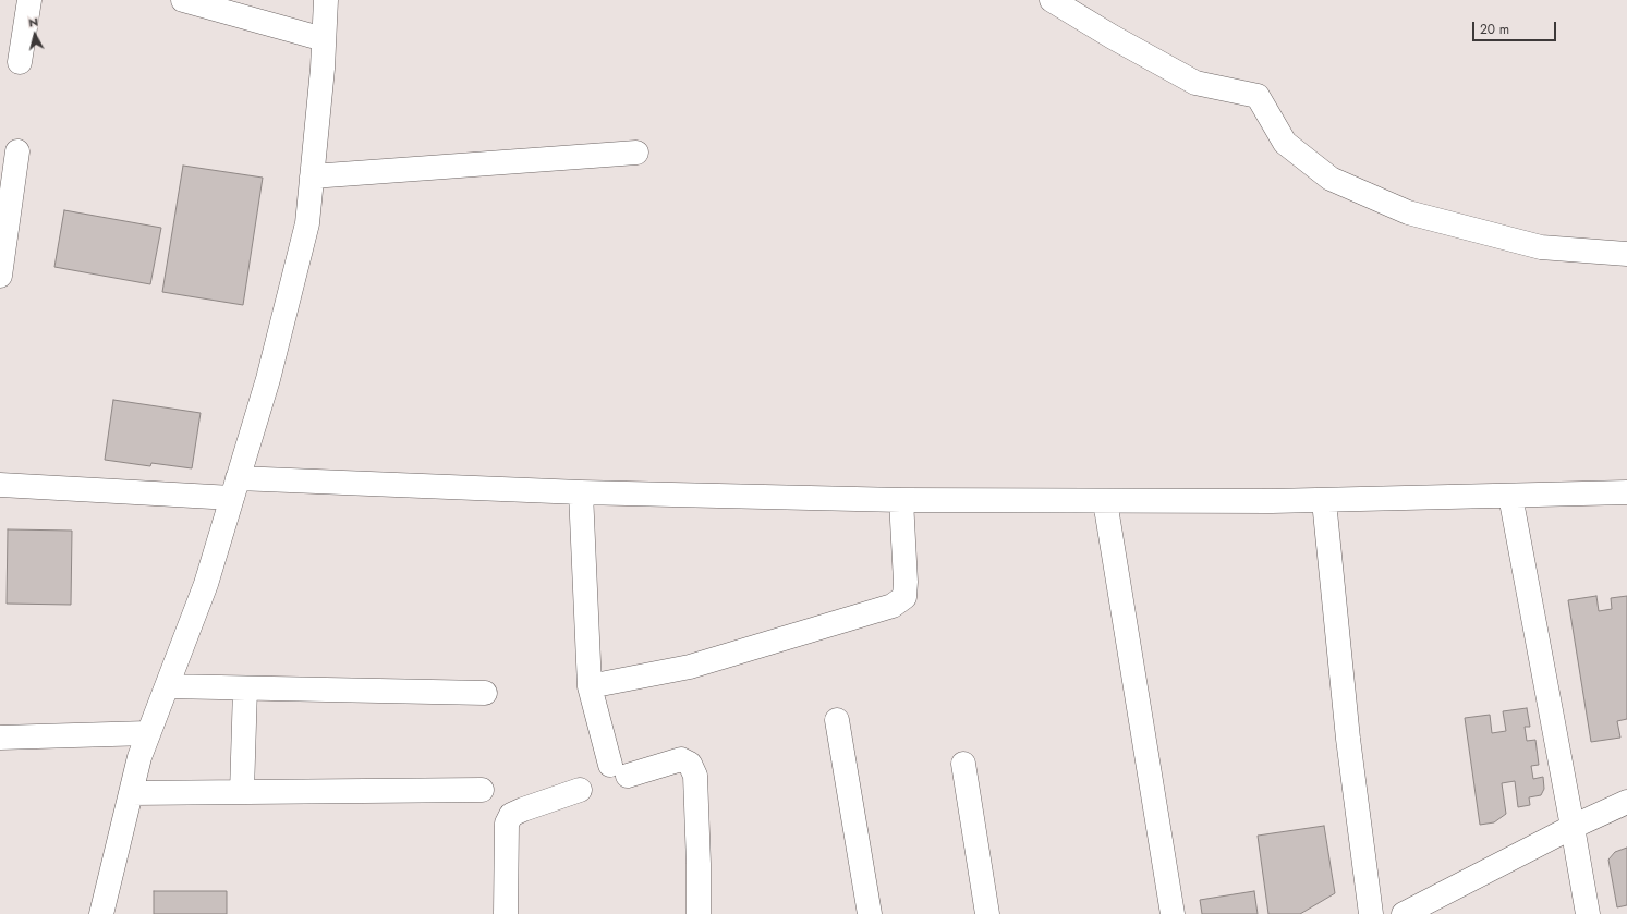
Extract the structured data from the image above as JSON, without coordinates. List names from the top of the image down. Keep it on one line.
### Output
{"scale_bar":"20 m","north":"top"}
